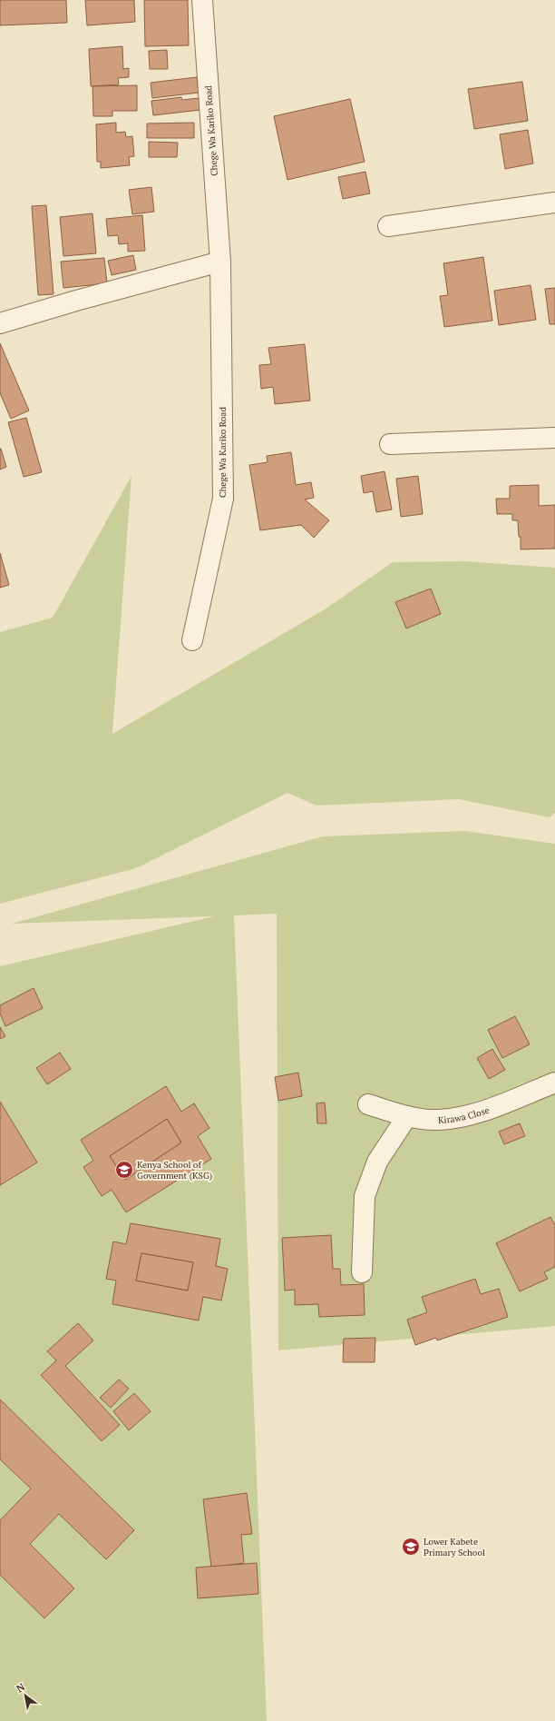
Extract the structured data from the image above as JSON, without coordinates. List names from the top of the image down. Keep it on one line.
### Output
{"streets":{"street":["Chege Wa Kariko Road","Kirawa Close"]},"places":{"school or university":["Kenya School of Government (KSG)","Lower Kabete Primary School"]},"north":"top left"}
